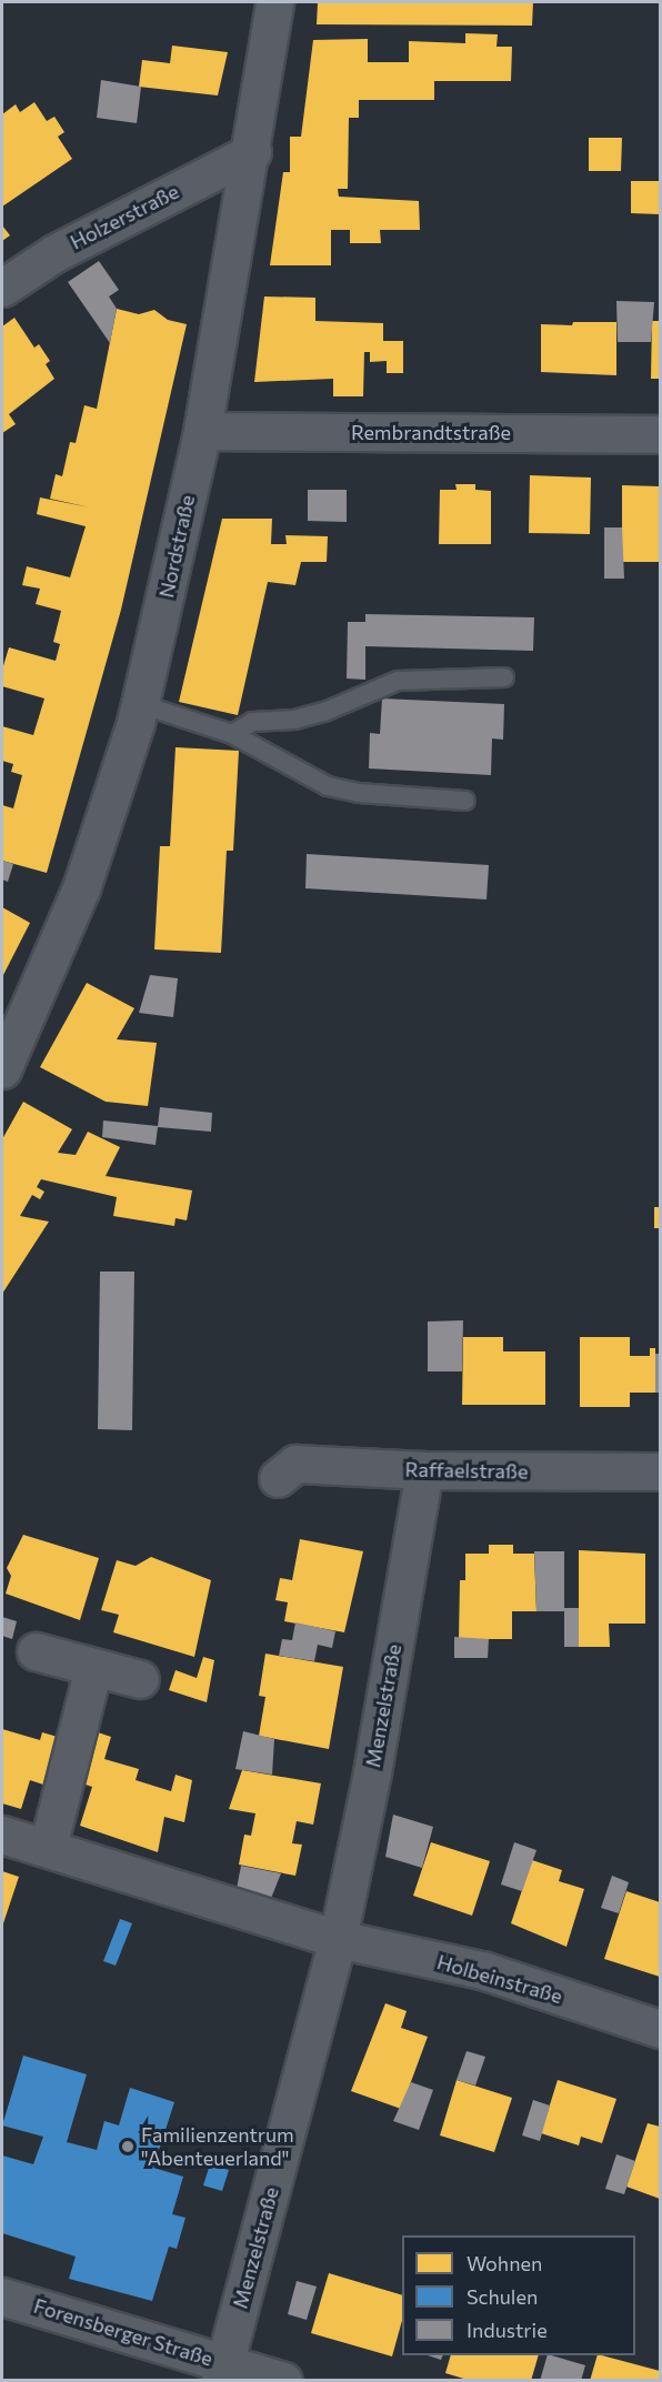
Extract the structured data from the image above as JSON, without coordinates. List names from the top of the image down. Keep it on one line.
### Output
{"streets":{"street":["Holzerstraße","Rembrandtstraße","Nordstraße","Raffaelstraße","Menzelstraße","Holbeinstraße","Forensberger Straße"]},"crossings":[["Holzerstraße","Nordstraße"],["Rembrandtstraße","Nordstraße"],["Raffaelstraße","Menzelstraße"],["Menzelstraße","Holbeinstraße"],["Menzelstraße","Forensberger Straße"]],"places":["Familienzentrum \"Abenteuerland\""],"legend":["Wohnen","Schulen","Industrie"]}
